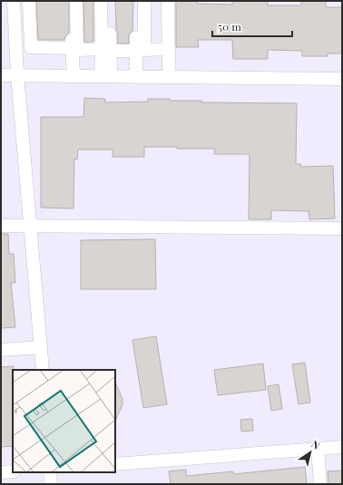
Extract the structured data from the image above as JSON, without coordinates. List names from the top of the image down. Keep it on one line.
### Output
{"scale_bar":"50 m","north":"top right"}
